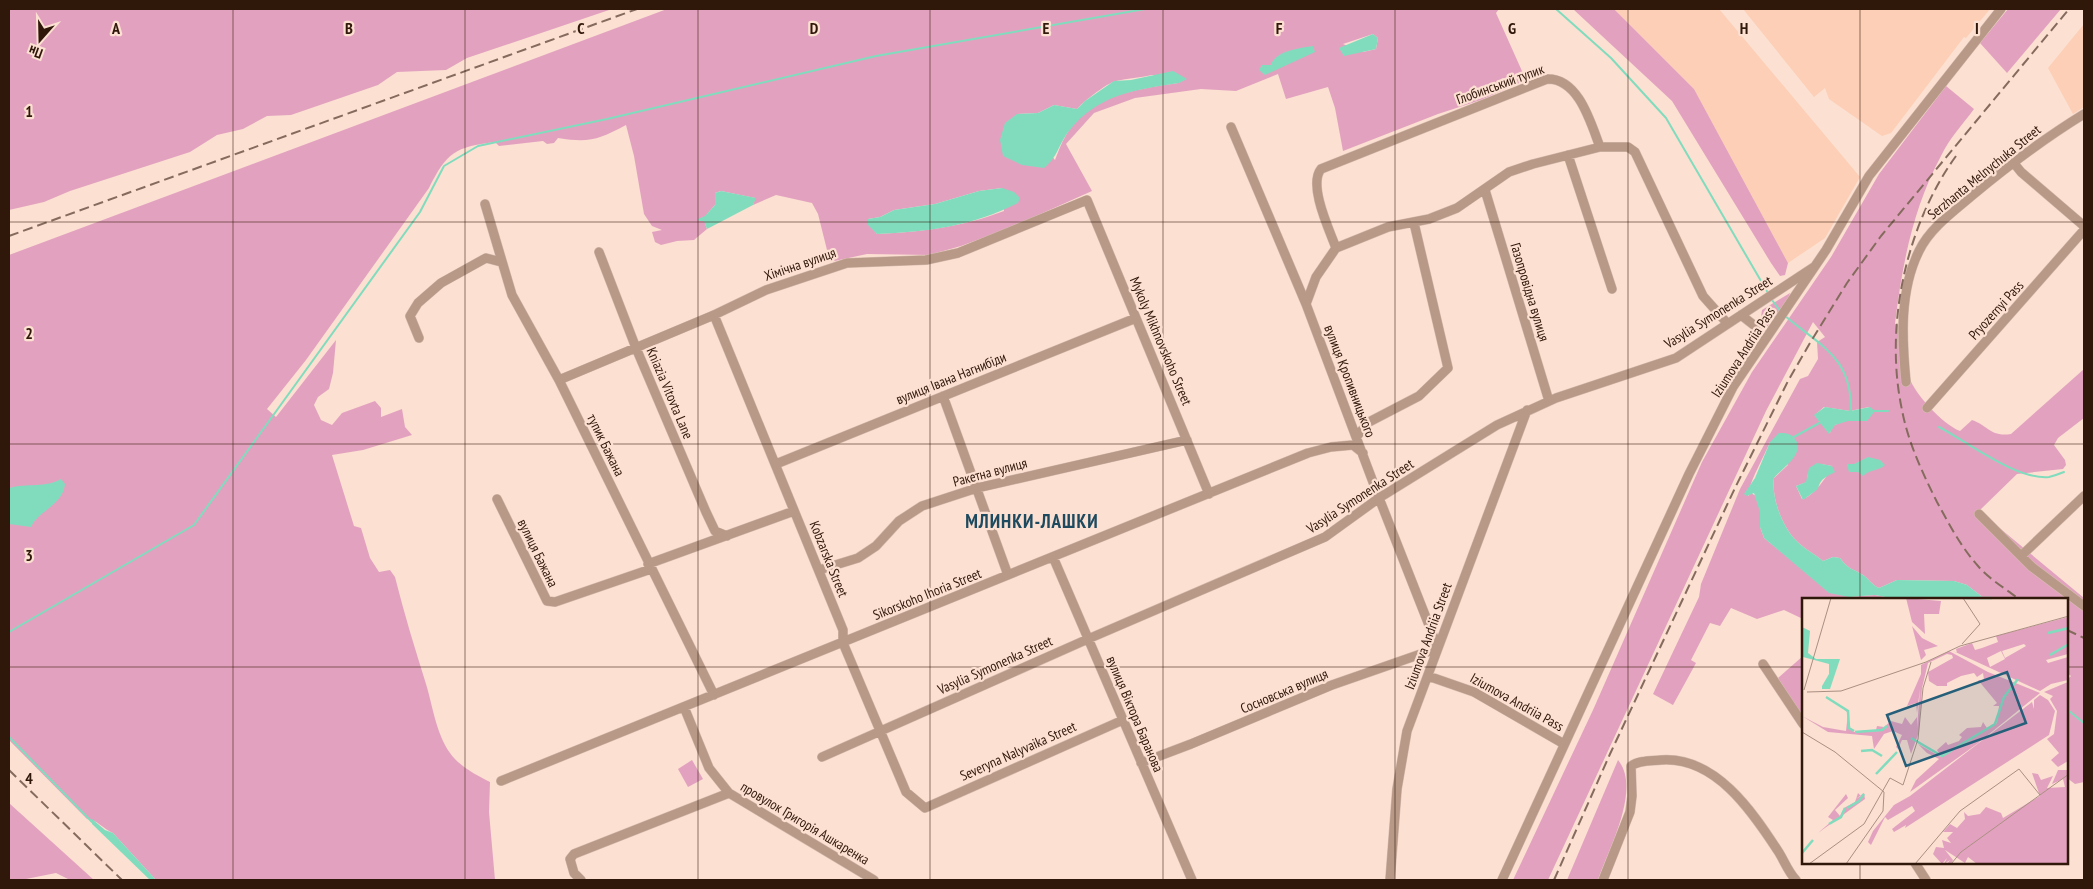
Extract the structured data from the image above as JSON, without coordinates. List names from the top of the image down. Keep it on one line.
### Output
{"streets":{"street":["Глобинський тупик","Serzhanta Melnychuka Street","Хімічна вулиця","Газопровідна вулиця","Pryozernyi Pass","Vasylia Symonenka Street","Mykoly Mikhnovskoho Street","Iziumova Andriia Pass","вулиця Івана Нагнибіди","вулиця Кропивницького","Kniazia Vitovta Lane","тупик Бажана","Ракетна вулиця","вулиця Бажана","Kobzarska Street","Sikorskoho Ihoria Street","Iziumova Andriia Street","Сосновська вулиця","вулиця Віктора Баранова","Severyna Nalyvaika Street","провулок Григорія Ашкаренка"]},"crossings":[["Хімічна вулиця","Mykoly Mikhnovskoho Street"],["Хімічна вулиця","Kniazia Vitovta Lane"],["Хімічна вулиця","тупик Бажана"],["Хімічна вулиця","Kobzarska Street"],["Газопровідна вулиця","Vasylia Symonenka Street"],["Vasylia Symonenka Street","Iziumova Andriia Pass"],["Vasylia Symonenka Street","вулиця Кропивницького"],["Vasylia Symonenka Street","Kobzarska Street"],["Vasylia Symonenka Street","Iziumova Andriia Street"],["Vasylia Symonenka Street","вулиця Віктора Баранова"],["Mykoly Mikhnovskoho Street","вулиця Івана Нагнибіди"],["Mykoly Mikhnovskoho Street","Ракетна вулиця"],["Mykoly Mikhnovskoho Street","Sikorskoho Ihoria Street"],["Iziumova Andriia Pass","Iziumova Andriia Street"],["вулиця Івана Нагнибіди","Kobzarska Street"],["вулиця Кропивницького","Sikorskoho Ihoria Street"],["вулиця Кропивницького","Iziumova Andriia Street"],["вулиця Кропивницького","Сосновська вулиця"],["Kniazia Vitovta Lane","вулиця Бажана"],["тупик Бажана","вулиця Бажана"],["тупик Бажана","Sikorskoho Ihoria Street"],["Ракетна вулиця","Kobzarska Street"],["вулиця Бажана","Kobzarska Street"],["Kobzarska Street","Sikorskoho Ihoria Street"],["Kobzarska Street","Severyna Nalyvaika Street"],["Sikorskoho Ihoria Street","вулиця Віктора Баранова"],["Sikorskoho Ihoria Street","провулок Григорія Ашкаренка"],["Iziumova Andriia Street","Сосновська вулиця"],["Сосновська вулиця","вулиця Віктора Баранова"],["вулиця Віктора Баранова","Severyna Nalyvaika Street"]],"districts":["МЛИНКИ-ЛАШКИ"],"north":"bottom","grid":{"columns":["A","B","C","D","E","F","G","H","I"],"rows":["1","2","3","4"]}}
